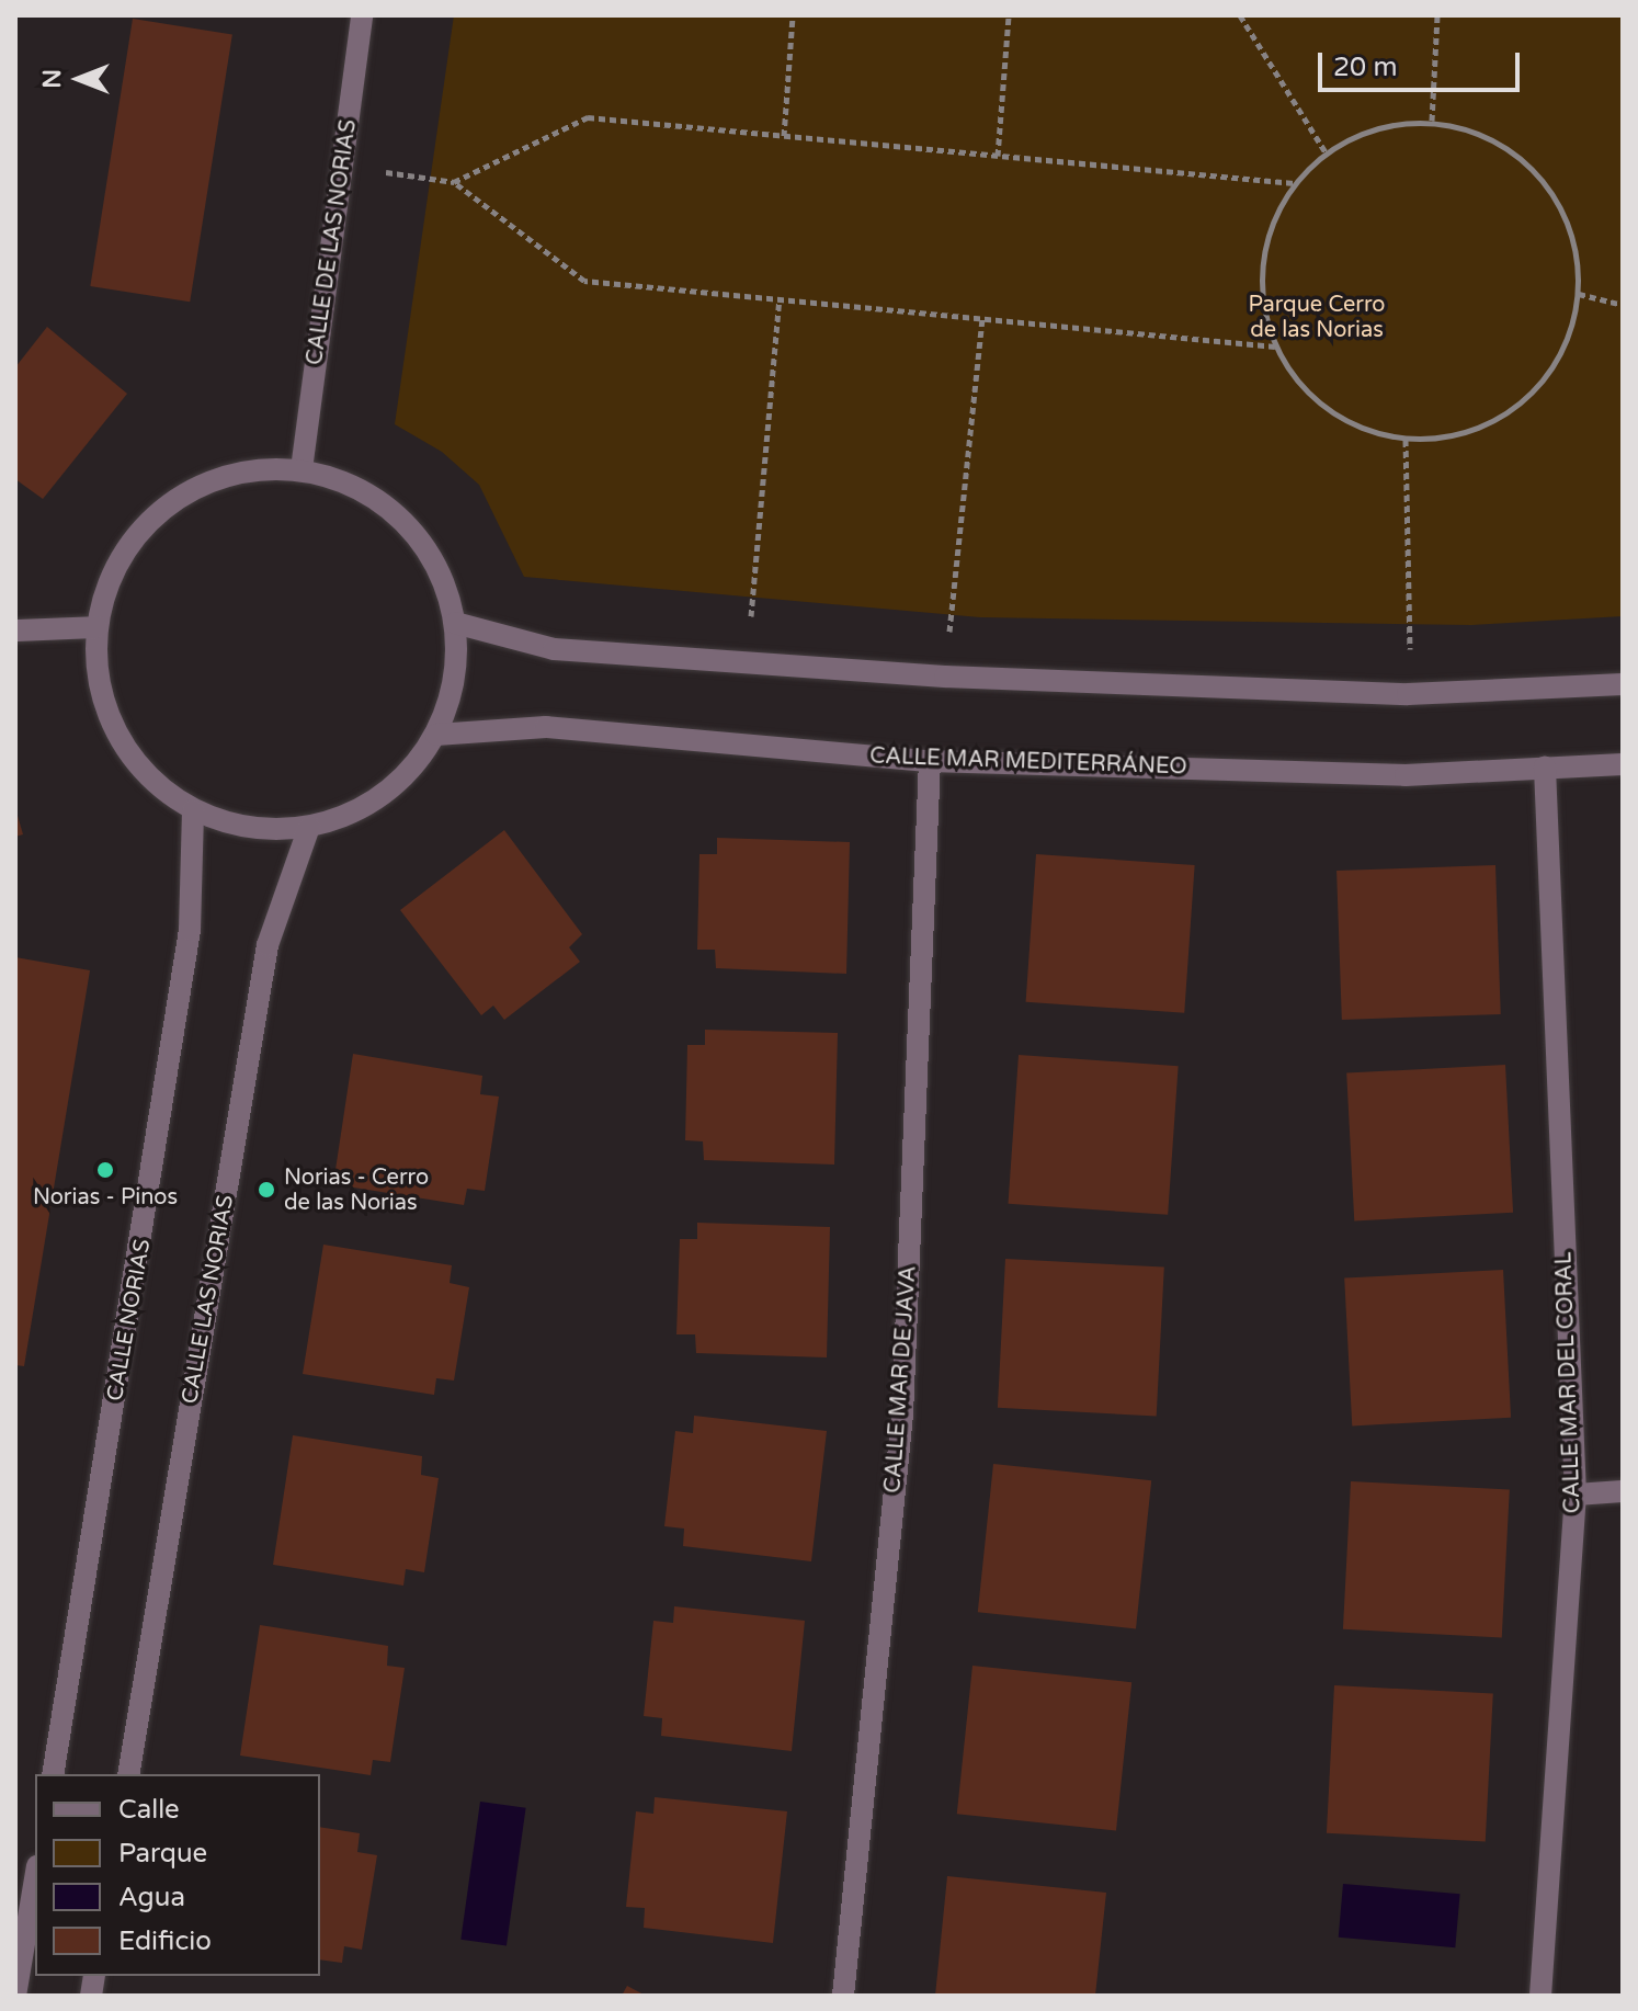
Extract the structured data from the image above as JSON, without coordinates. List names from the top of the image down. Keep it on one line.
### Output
{"streets":{"street":["CALLE DE LAS NORIAS","CALLE MAR MEDITERRÁNEO","CALLE LAS NORIAS","CALLE NORIAS","CALLE MAR DE JAVA","CALLE MAR DEL CORAL"]},"crossings":[["CALLE MAR MEDITERRÁNEO","CALLE MAR DE JAVA"],["CALLE MAR MEDITERRÁNEO","CALLE MAR DEL CORAL"]],"parks":["Parque Cerro de las Norias"],"places":["Norias - Pinos","Norias - Cerro de las Norias"],"legend":["Calle","Parque","Agua","Edificio"],"scale_bar":"20 m","north":"left"}
